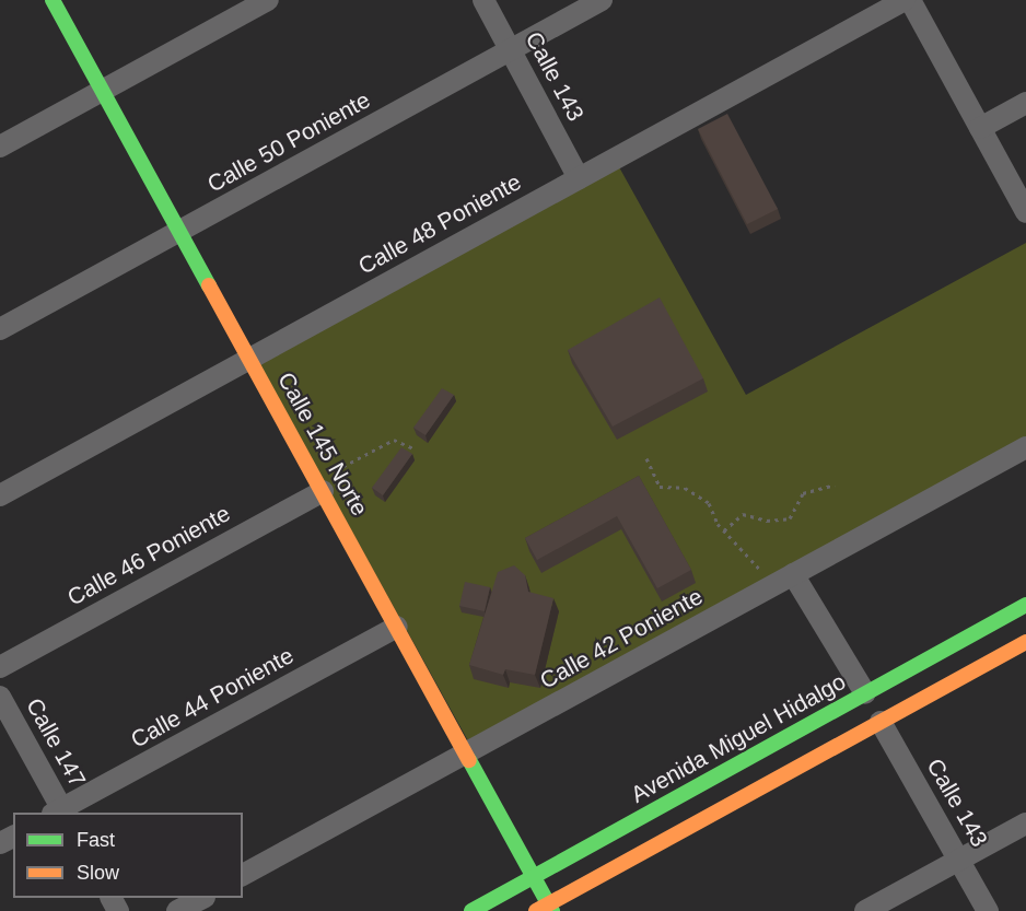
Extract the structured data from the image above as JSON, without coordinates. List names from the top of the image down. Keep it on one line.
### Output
{"streets":{"main road":["Calle 145 Norte","Avenida Miguel Hidalgo"],"street":["Calle 143","Calle 50 Poniente","Calle 48 Poniente","Calle 46 Poniente","Calle 42 Poniente","Calle 44 Poniente","Calle 147"]},"crossings":[["Calle 143","Calle 50 Poniente"],["Calle 143","Calle 48 Poniente"],["Calle 50 Poniente","Calle 145 Norte"],["Calle 48 Poniente","Calle 145 Norte"],["Calle 145 Norte","Calle 46 Poniente"],["Calle 145 Norte","Calle 42 Poniente"],["Calle 145 Norte","Calle 44 Poniente"],["Calle 145 Norte","Avenida Miguel Hidalgo"],["Calle 44 Poniente","Calle 147"]],"legend":["Fast","Slow"]}
